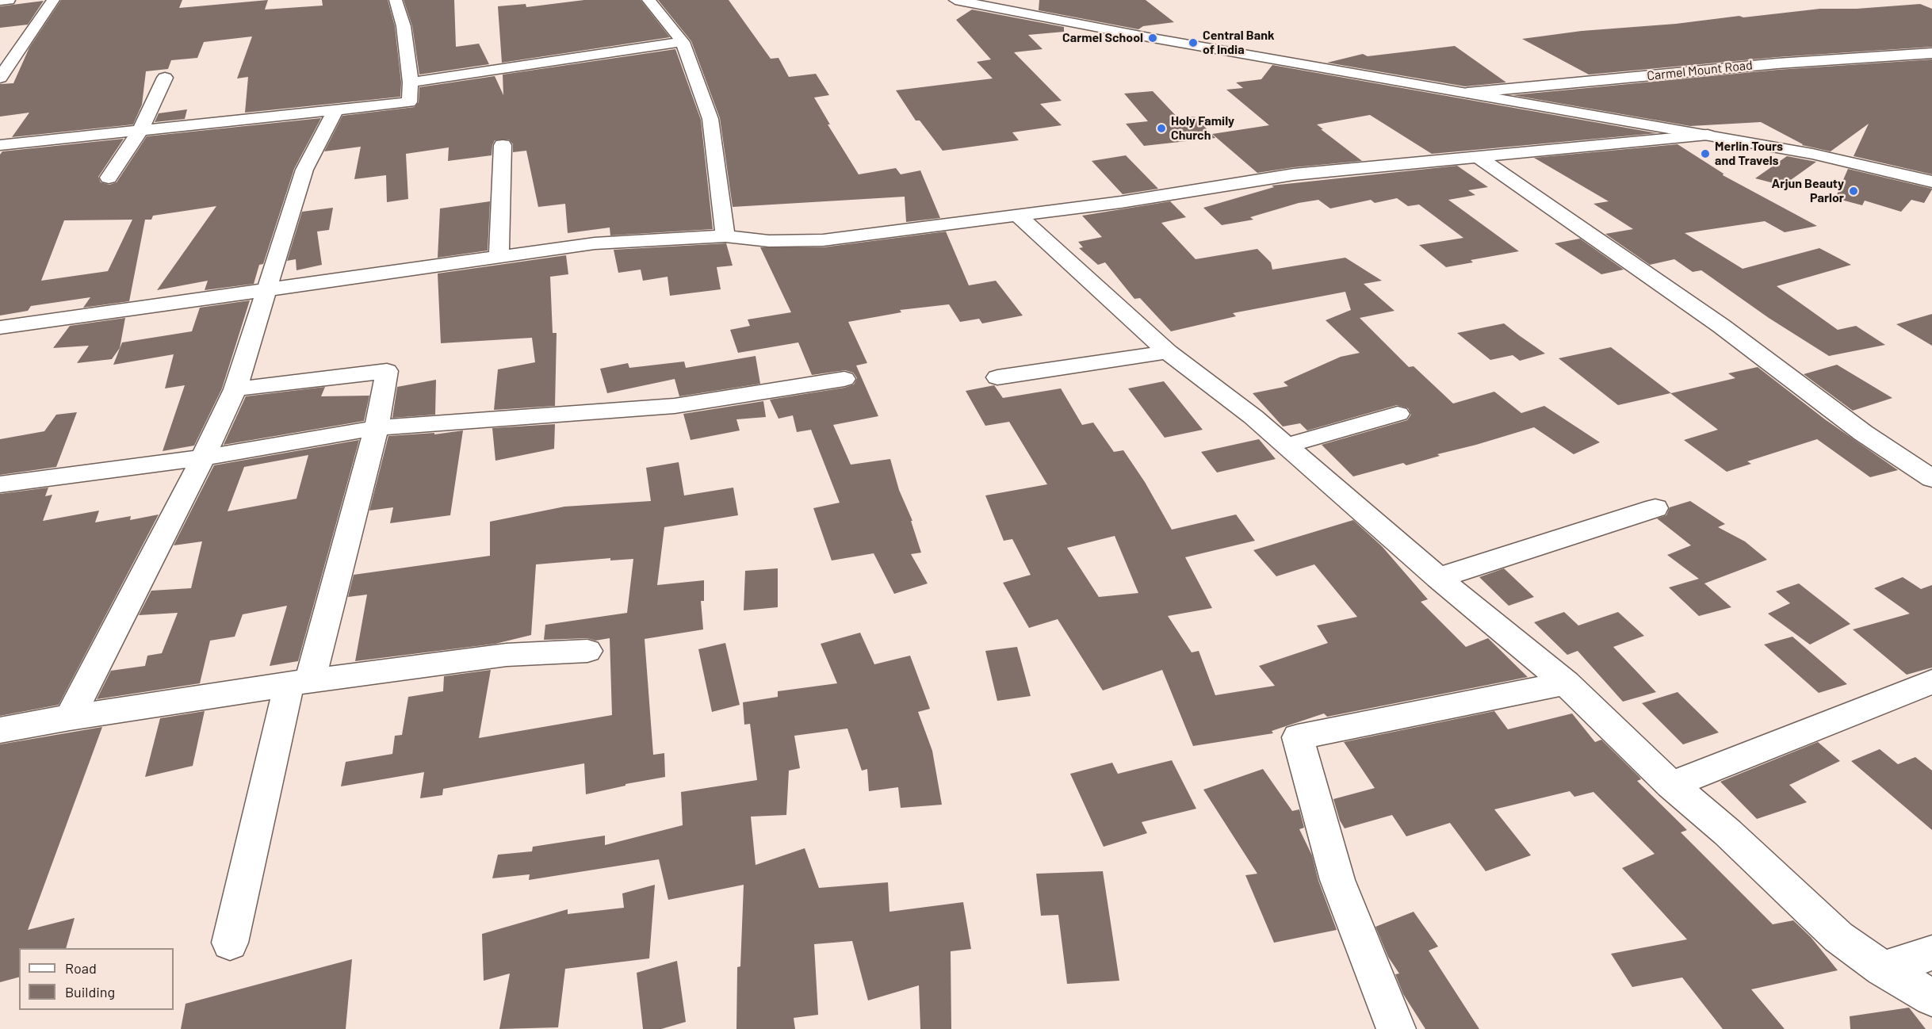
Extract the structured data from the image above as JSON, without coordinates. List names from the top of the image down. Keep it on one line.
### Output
{"streets":{"street":["Carmel Mount Road"]},"places":["Carmel School","Central Bank of India","Holy Family Church","Merlin Tours and Travels","Arjun Beauty Parlor"],"legend":["Road","Building"]}
